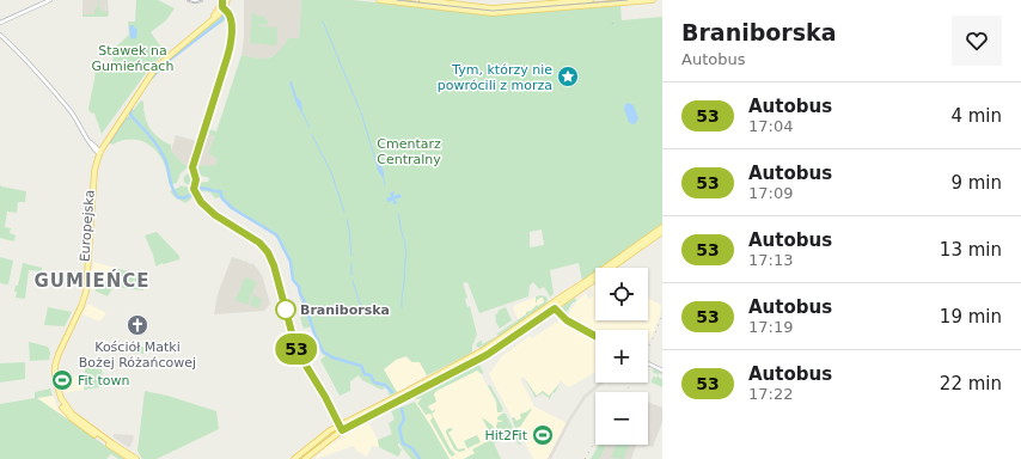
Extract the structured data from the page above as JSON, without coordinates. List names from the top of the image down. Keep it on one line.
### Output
{"streets":{"main road":["Europejska"]},"districts":["GUMIEŃCE"],"parks":["Stawek na Gumieńcach","Cmentarz Centralny"],"places":{"place":["Tym, którzy nie powrócili z morza"],"other":["Braniborska"],"church":["Kościół Matki Bożej Różańcowej"],"sports":["Fit town","Hit2Fit"]},"lines":["bus line 53"],"page":{"on_map":"53","heading":["Braniborska","Autobus"],"list":[{"mark":"53","name":"Autobus","note":"17:04","value":"4 min"},{"mark":"53","name":"Autobus","note":"17:09","value":"9 min"},{"mark":"53","name":"Autobus","note":"17:13","value":"13 min"},{"mark":"53","name":"Autobus","note":"17:19","value":"19 min"},{"mark":"53","name":"Autobus","note":"17:22","value":"22 min"}],"map_buttons":["+","−"]}}
